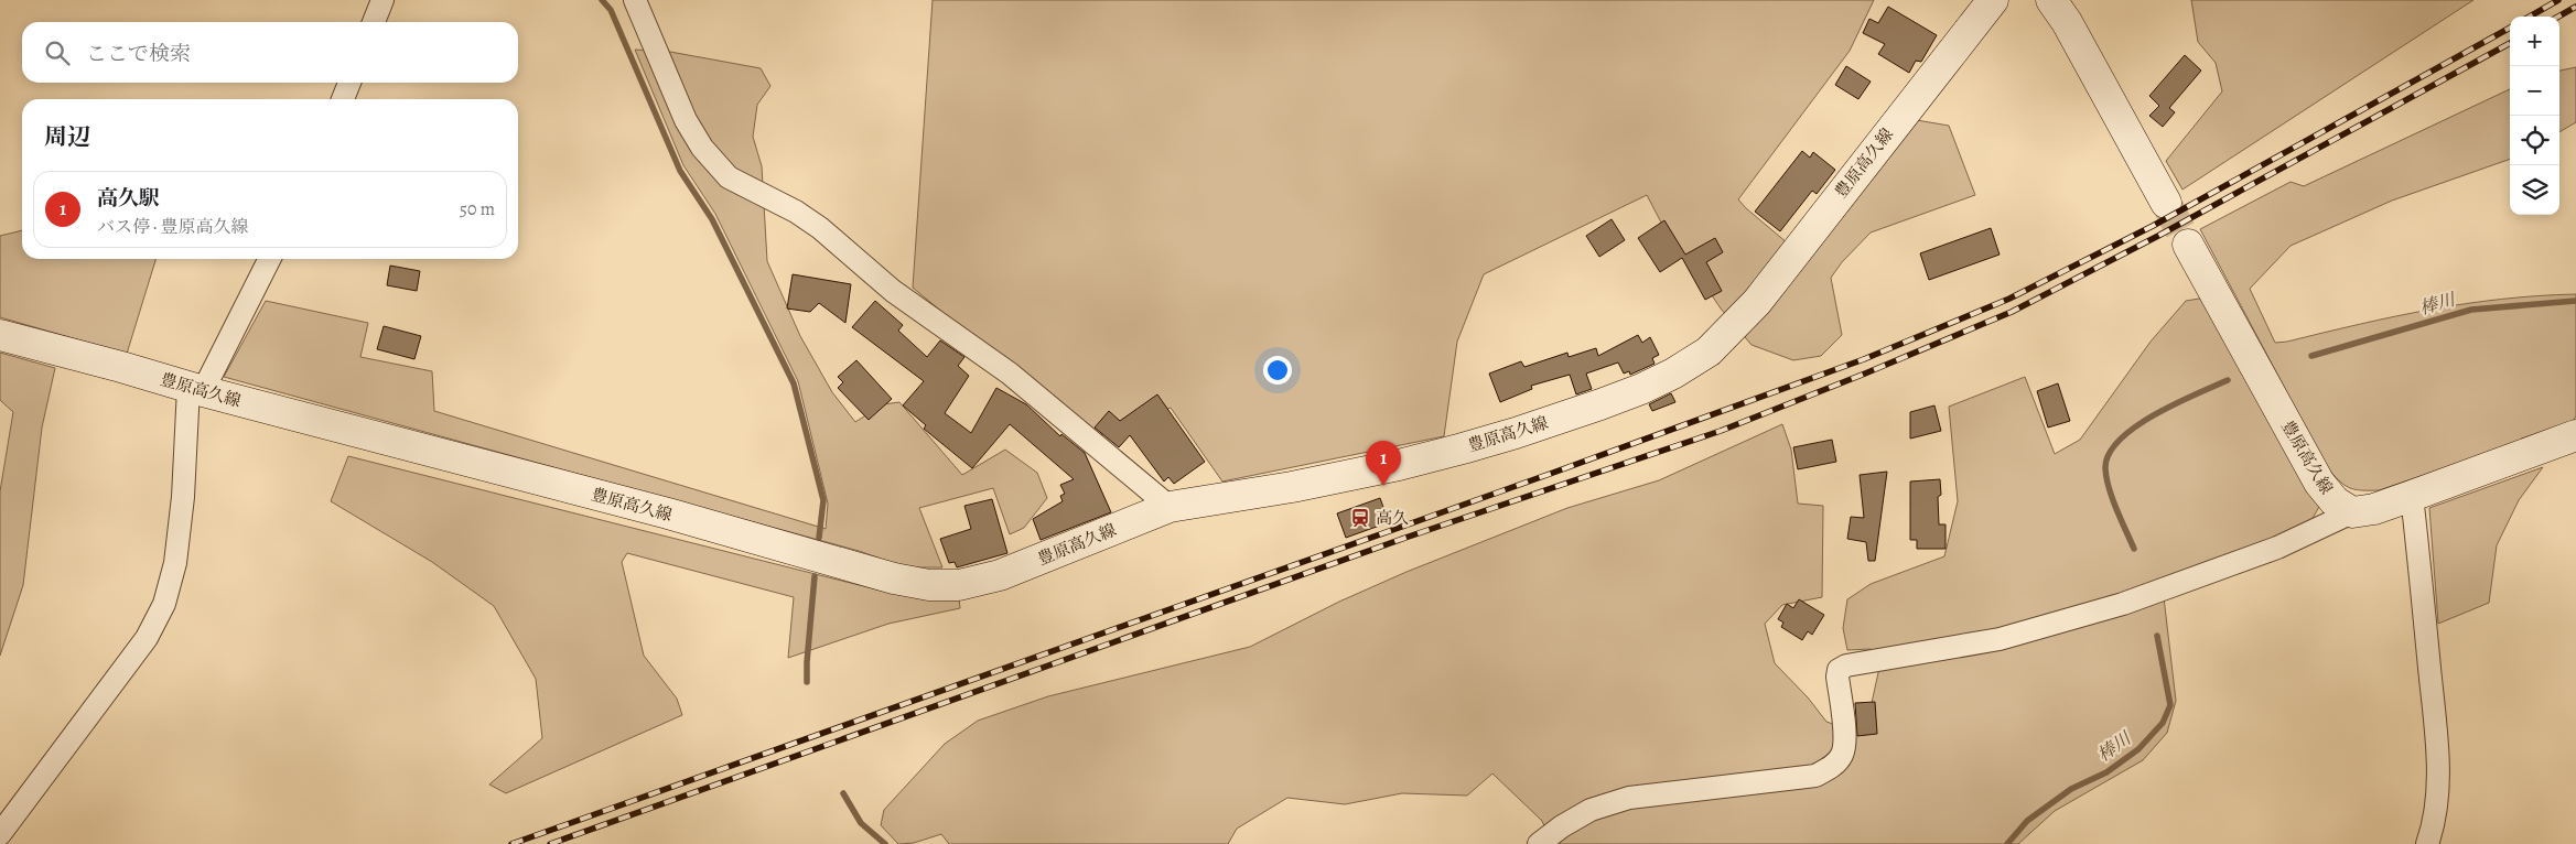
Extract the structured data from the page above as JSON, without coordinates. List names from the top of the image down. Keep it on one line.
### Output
{"streets":{"main road":["豊原高久線"]},"water":["棒川"],"places":{"station":["高久"]},"page":{"map_buttons":["+","−"],"search":"ここで検索","heading":"周辺","list":[{"mark":"1","name":"高久駅","note":"バス停 · 豊原高久線","value":"50 m"}],"pins":"1"}}
